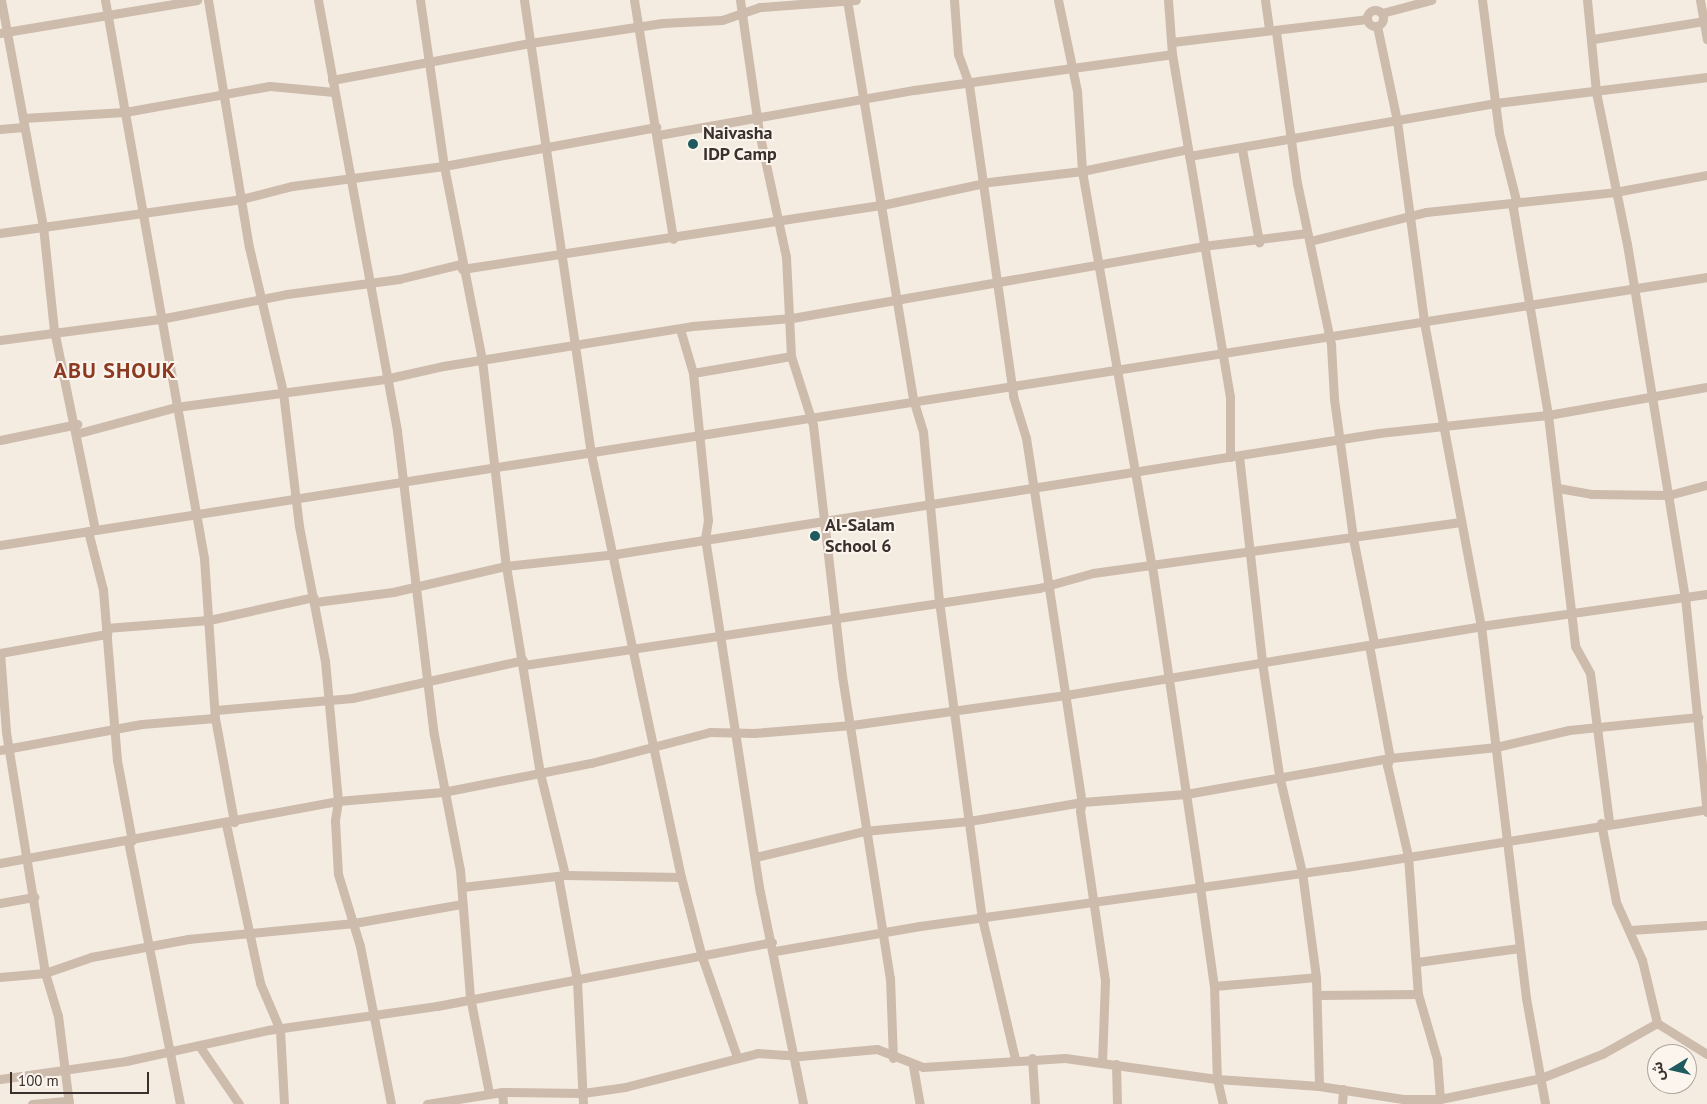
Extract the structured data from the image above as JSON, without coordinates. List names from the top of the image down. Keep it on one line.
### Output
{"districts":["ABU SHOUK"],"places":["Naivasha IDP Camp","Al-Salam School 6"],"scale_bar":"100 m","north":"left"}
